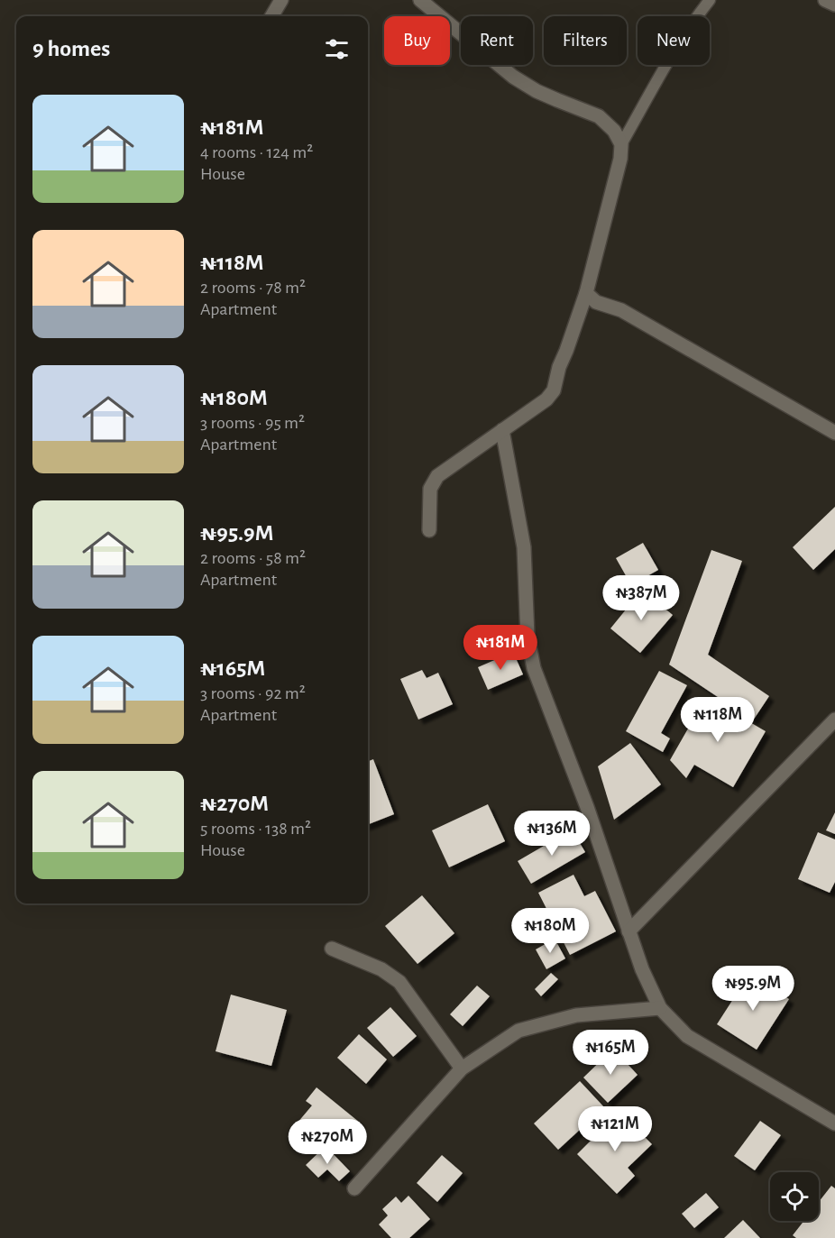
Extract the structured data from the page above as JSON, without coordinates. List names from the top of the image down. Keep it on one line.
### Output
{"page":{"chip":["Buy","Rent","Filters","New"],"heading":"9 homes","list":[{"name":"₦181M","note":"4 rooms · 124 m² · House"},{"name":"₦118M","note":"2 rooms · 78 m² · Apartment"},{"name":"₦180M","note":"3 rooms · 95 m² · Apartment"},{"name":"₦95.9M","note":"2 rooms · 58 m² · Apartment"},{"name":"₦165M","note":"3 rooms · 92 m² · Apartment"},{"name":"₦270M","note":"5 rooms · 138 m² · House"}],"price":["₦387M","₦181M","₦118M","₦136M","₦180M","₦95.9M","₦165M","₦121M","₦270M"]}}
